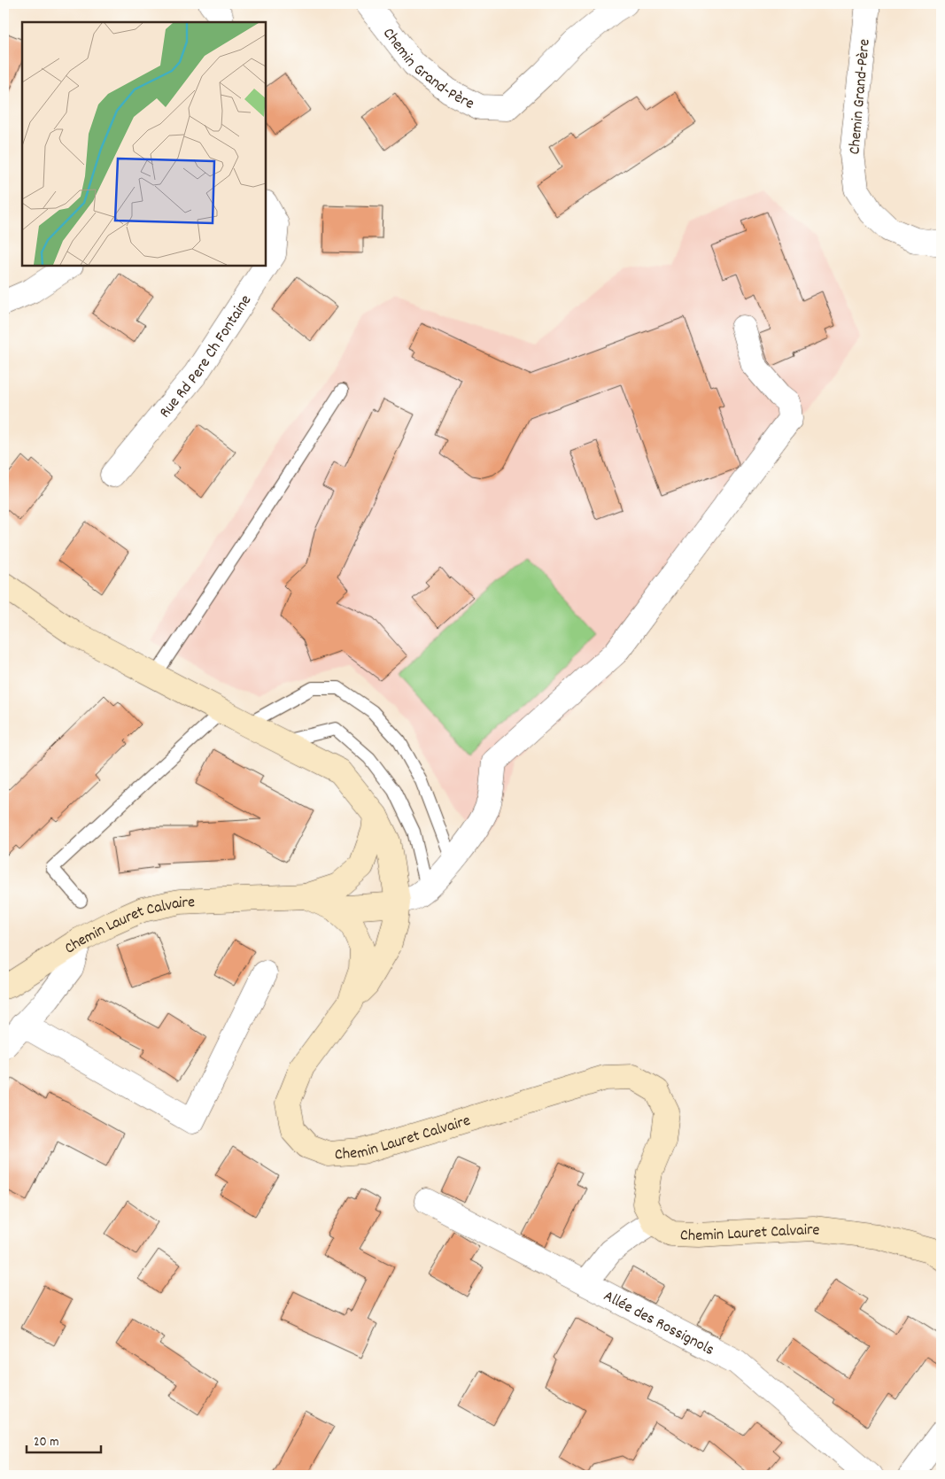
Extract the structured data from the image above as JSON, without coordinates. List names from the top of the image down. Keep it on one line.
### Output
{"streets":{"main road":["Chemin Lauret Calvaire"],"street":["Chemin Grand-Père","Rue Rd Pere Ch Fontaine","Allée des Rossignols"]},"scale_bar":"20 m"}
